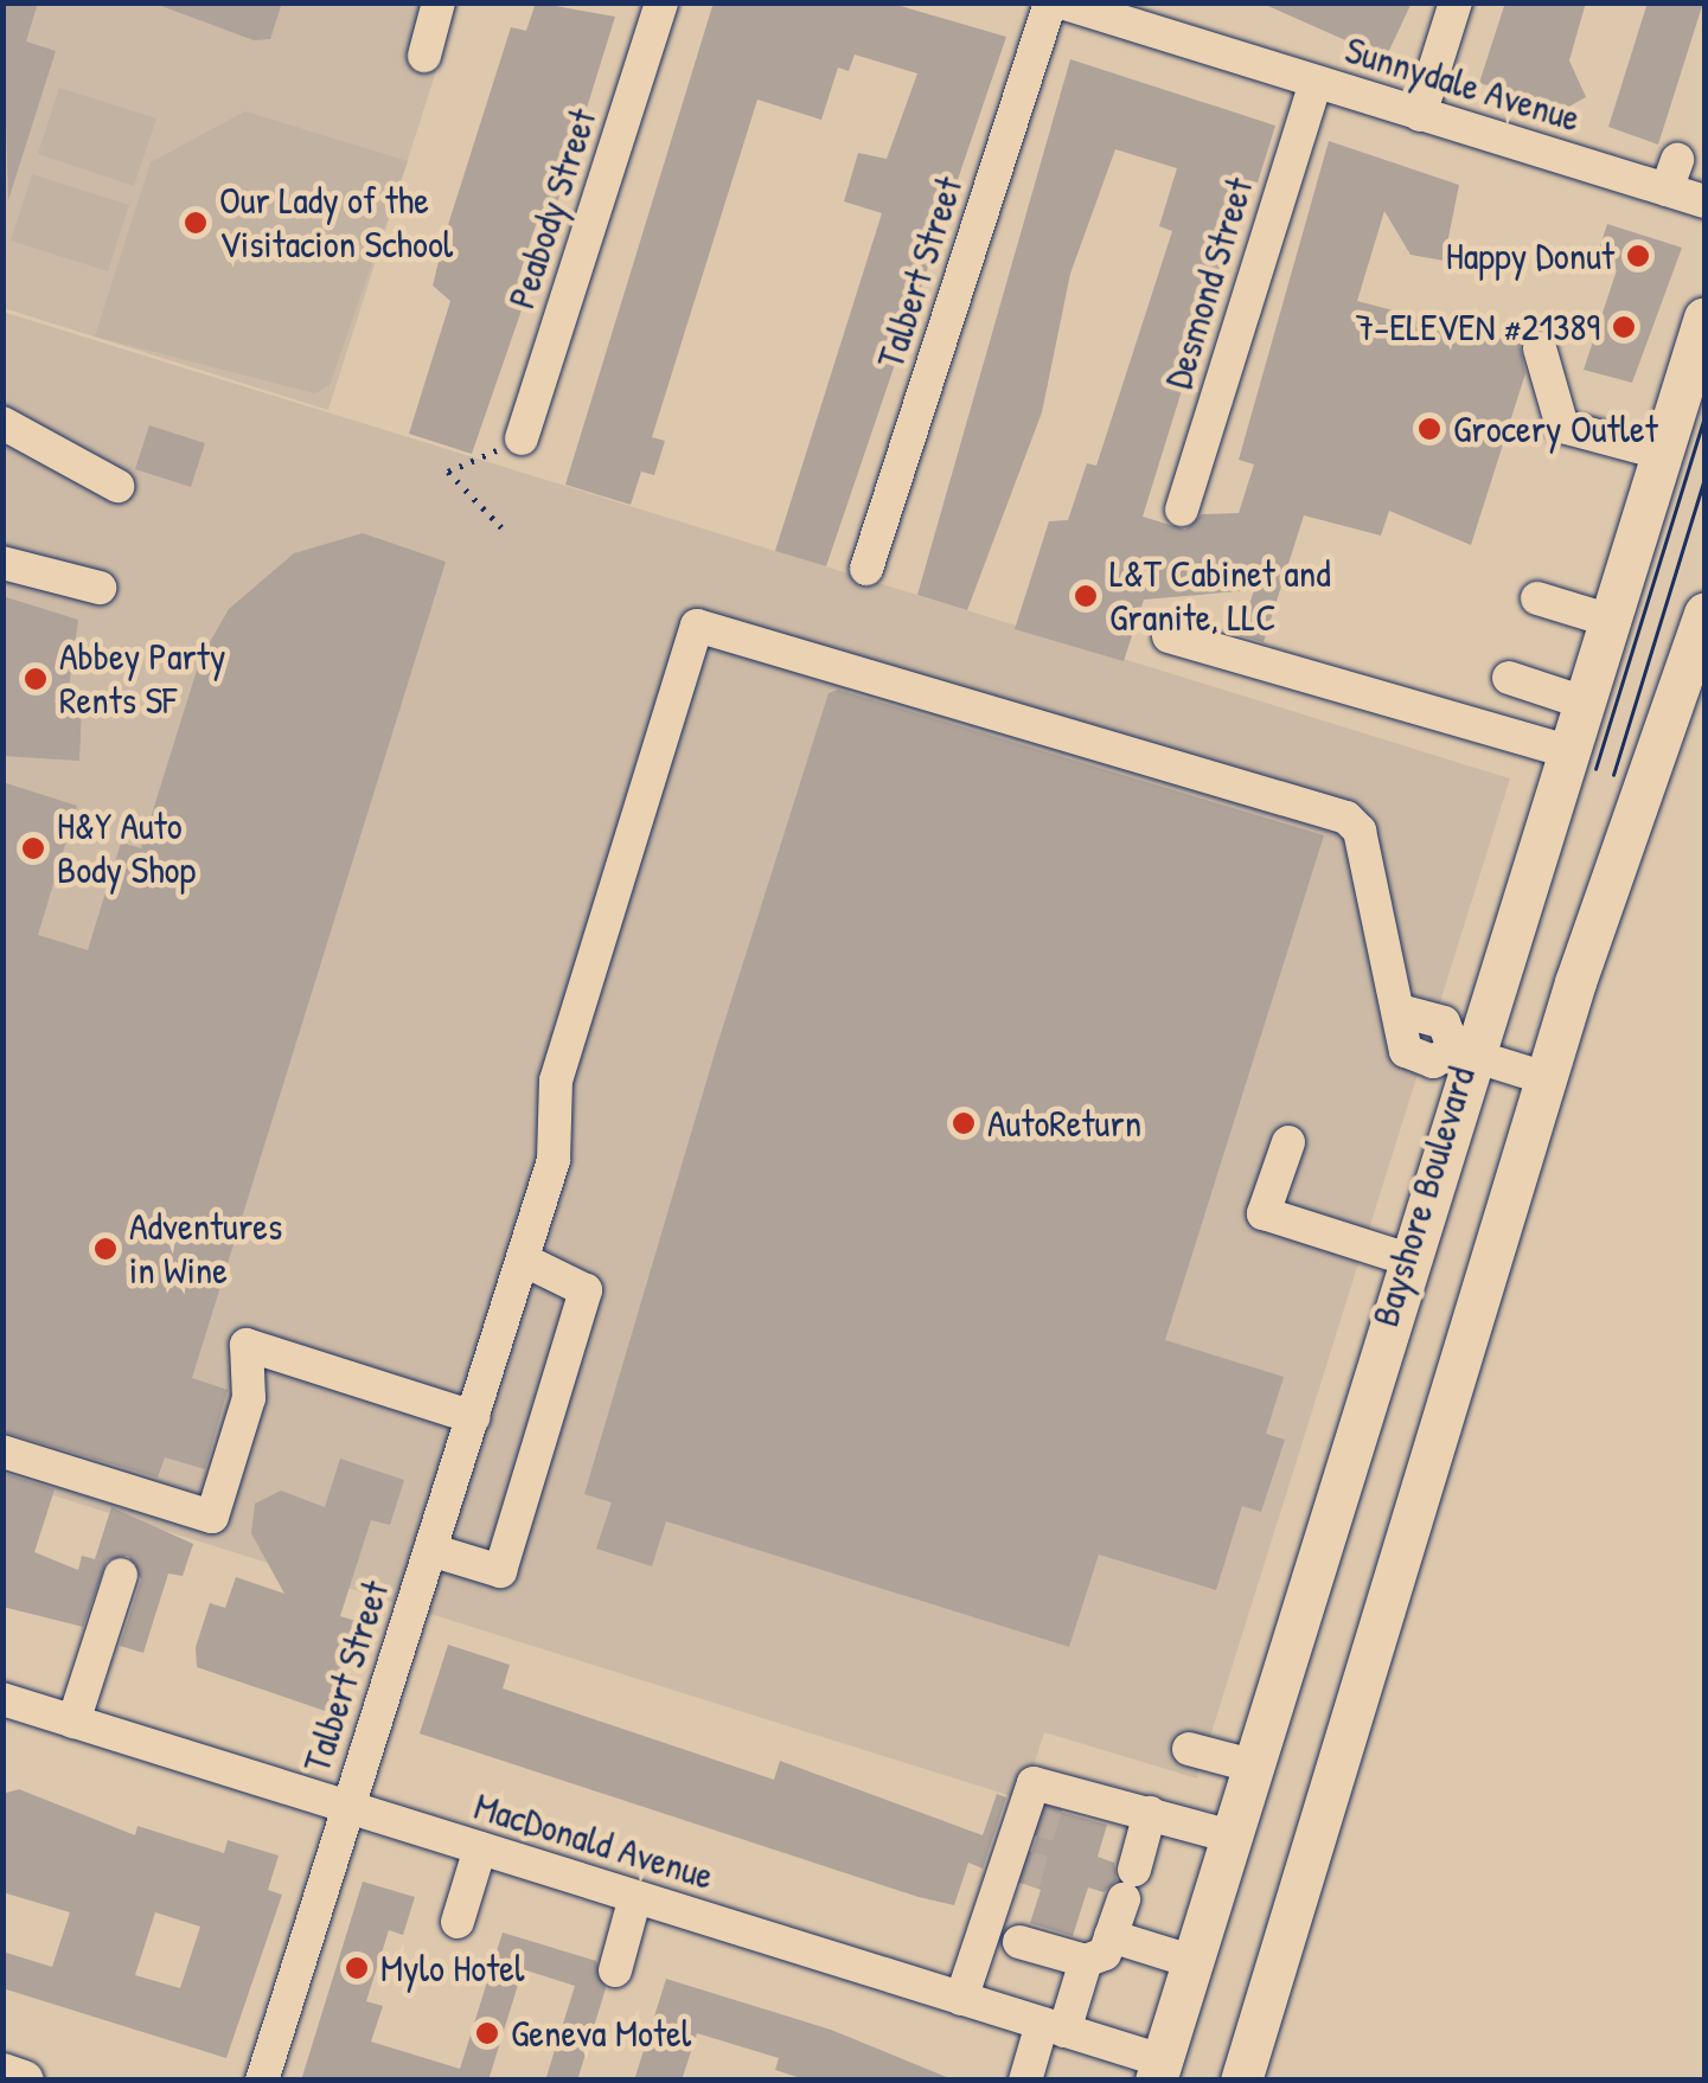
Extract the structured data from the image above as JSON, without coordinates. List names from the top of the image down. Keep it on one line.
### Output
{"streets":{"main road":["Bayshore Boulevard"],"street":["Sunnydale Avenue","Peabody Street","Talbert Street","Desmond Street","MacDonald Avenue"]},"crossings":[["Sunnydale Avenue","Desmond Street"],["Talbert Street","Bayshore Boulevard"],["Talbert Street","MacDonald Avenue"],["Bayshore Boulevard","MacDonald Avenue"]],"places":["Our Lady of the Visitacion School","Happy Donut","7-ELEVEN #21389","Grocery Outlet","L&T Cabinet and Granite, LLC","Abbey Party Rents SF","H&Y Auto Body Shop","AutoReturn","Adventures in Wine","Mylo Hotel","Geneva Motel"]}
